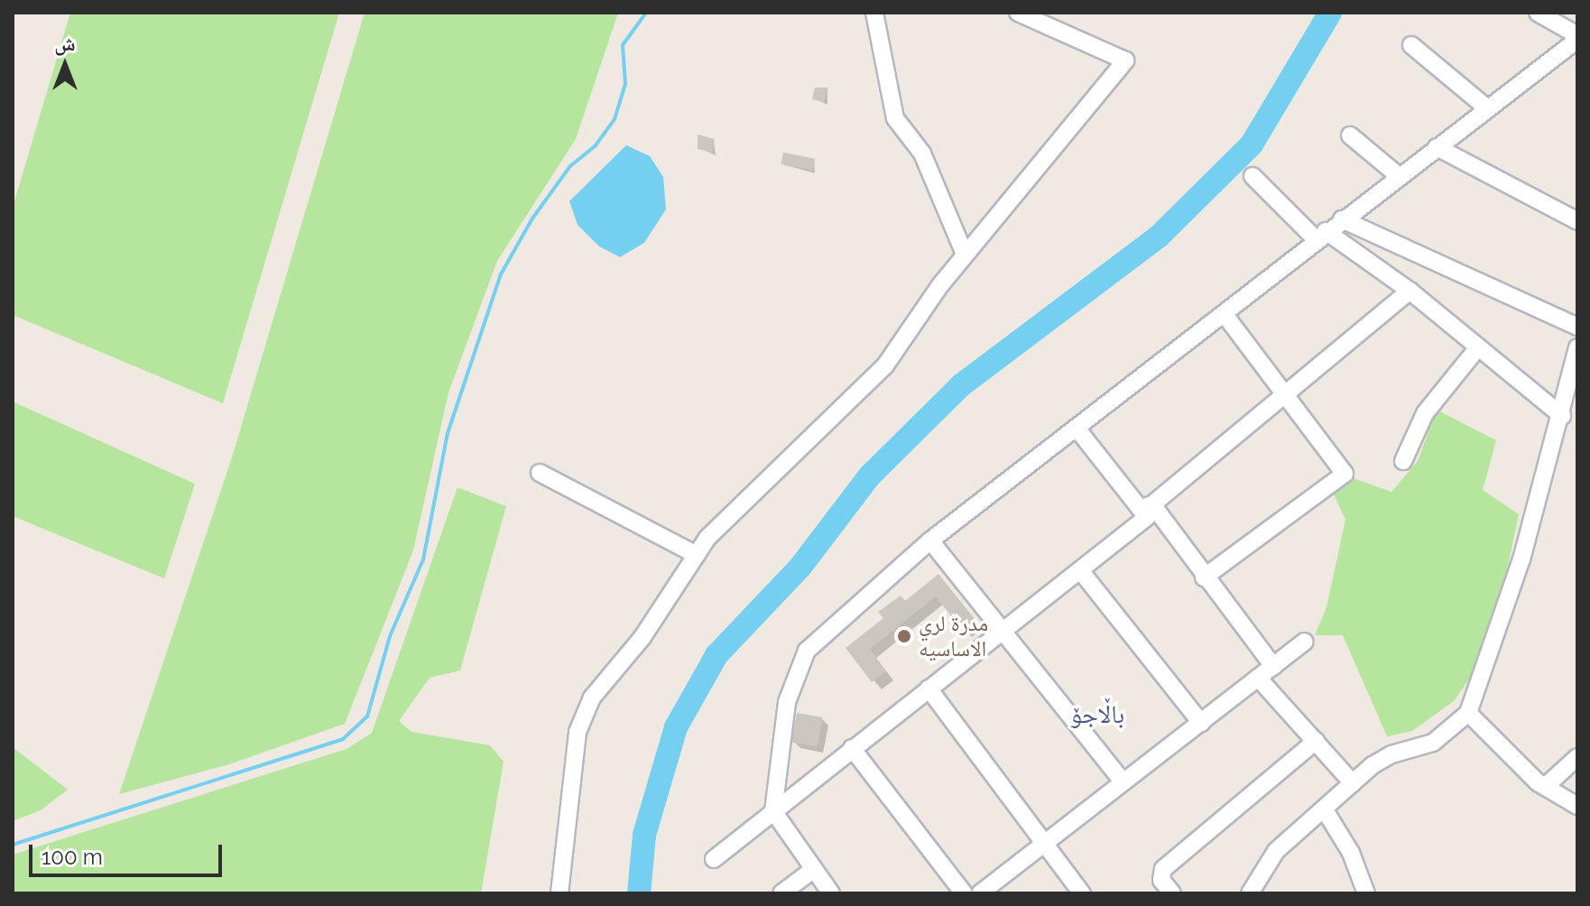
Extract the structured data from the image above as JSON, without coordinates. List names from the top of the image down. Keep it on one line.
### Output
{"districts":["باڵاجۆ"],"places":["مدرة لري الاساسیه"],"scale_bar":"100 m","north":"top"}
